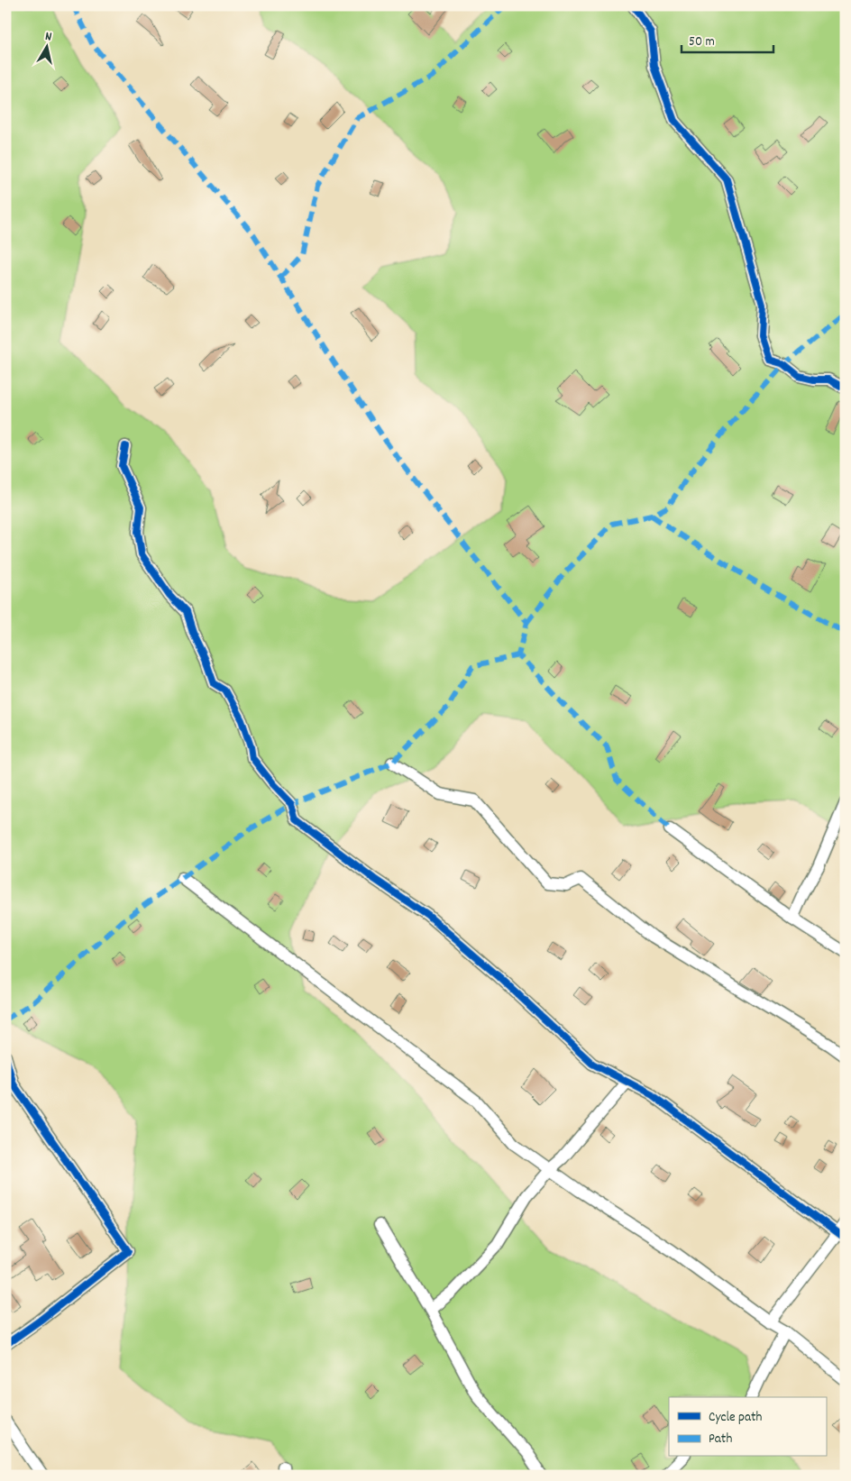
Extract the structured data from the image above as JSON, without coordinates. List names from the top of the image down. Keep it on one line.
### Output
{"legend":["Cycle path","Path"],"scale_bar":"50 m","north":"top"}
